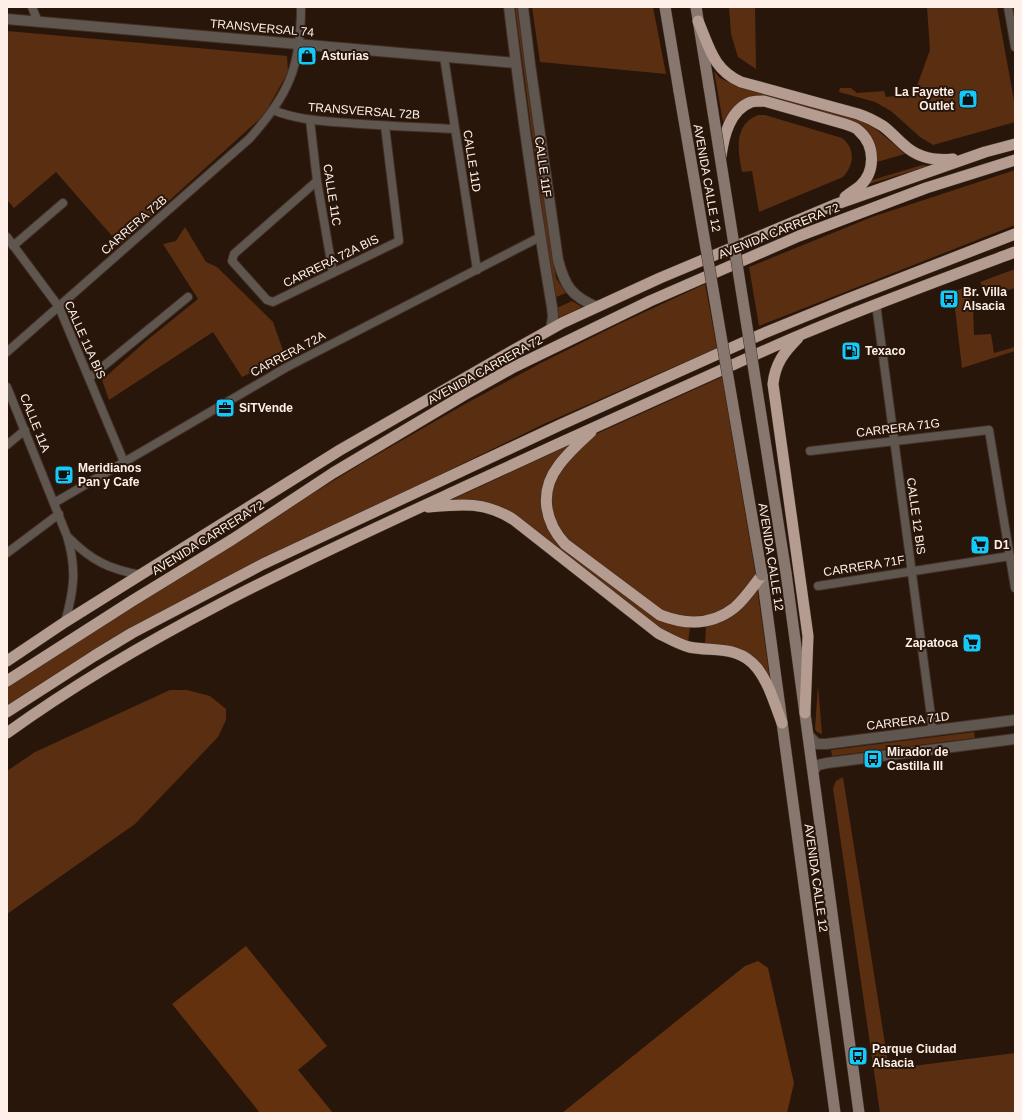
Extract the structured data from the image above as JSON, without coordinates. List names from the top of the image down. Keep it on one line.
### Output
{"streets":{"highway":["AVENIDA CARRERA 72"],"main road":["AVENIDA CALLE 12"],"street":["TRANSVERSAL 74","TRANSVERSAL 72B","CALLE 11D","CALLE 11F","CALLE 11C","CARRERA 72B","CARRERA 72A BIS","CALLE 11A BIS","CARRERA 72A","CALLE 11A","CARRERA 71G","CALLE 12 BIS","CARRERA 71F","CARRERA 71D"]},"crossings":[["TRANSVERSAL 74","CALLE 11D"],["TRANSVERSAL 74","CALLE 11F"],["TRANSVERSAL 72B","CALLE 11D"],["TRANSVERSAL 72B","CALLE 11C"],["TRANSVERSAL 72B","CARRERA 72B"],["TRANSVERSAL 72B","CARRERA 72A BIS"],["CALLE 11D","CARRERA 72A"],["CALLE 11F","AVENIDA CARRERA 72"],["CALLE 11F","CARRERA 72A"],["AVENIDA CALLE 12","CARRERA 71D"],["CALLE 11C","CARRERA 72A BIS"],["CARRERA 72B","CALLE 11A BIS"],["AVENIDA CARRERA 72","CALLE 11A"],["CALLE 11A BIS","CARRERA 72A"],["CARRERA 72A","CALLE 11A"],["CARRERA 71G","CALLE 12 BIS"],["CARRERA 71G","CARRERA 71F"],["CALLE 12 BIS","CARRERA 71F"],["CALLE 12 BIS","CARRERA 71D"]],"places":{"shop":["Asturias","La Fayette Outlet"],"bus stop":["Br. Villa Alsacia","Mirador de Castilla III","Parque Ciudad Alsacia"],"fuel station":["Texaco"],"office":["SiTVende"],"cafe":["Meridianos Pan y Cafe"],"supermarket":["D1","Zapatoca"]}}
